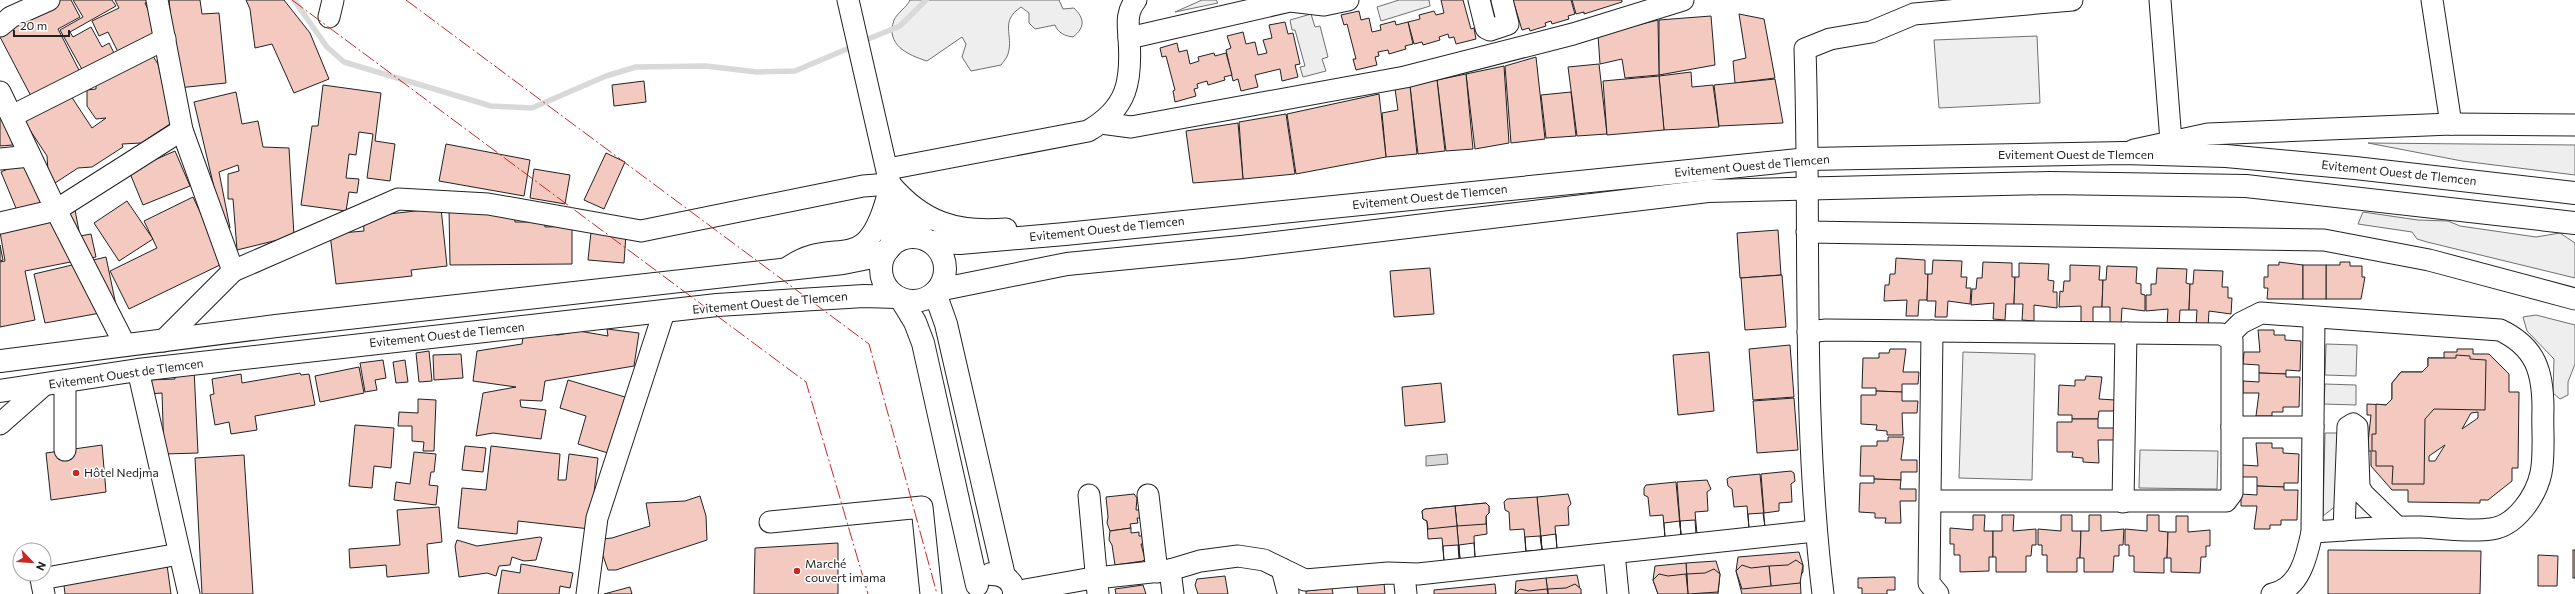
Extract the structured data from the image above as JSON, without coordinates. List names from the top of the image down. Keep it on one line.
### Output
{"streets":{"highway":["Evitement Ouest de Tlemcen"]},"places":["Hôtel Nedjma","Marché couvert imama"],"scale_bar":"20 m","north":"bottom right"}
